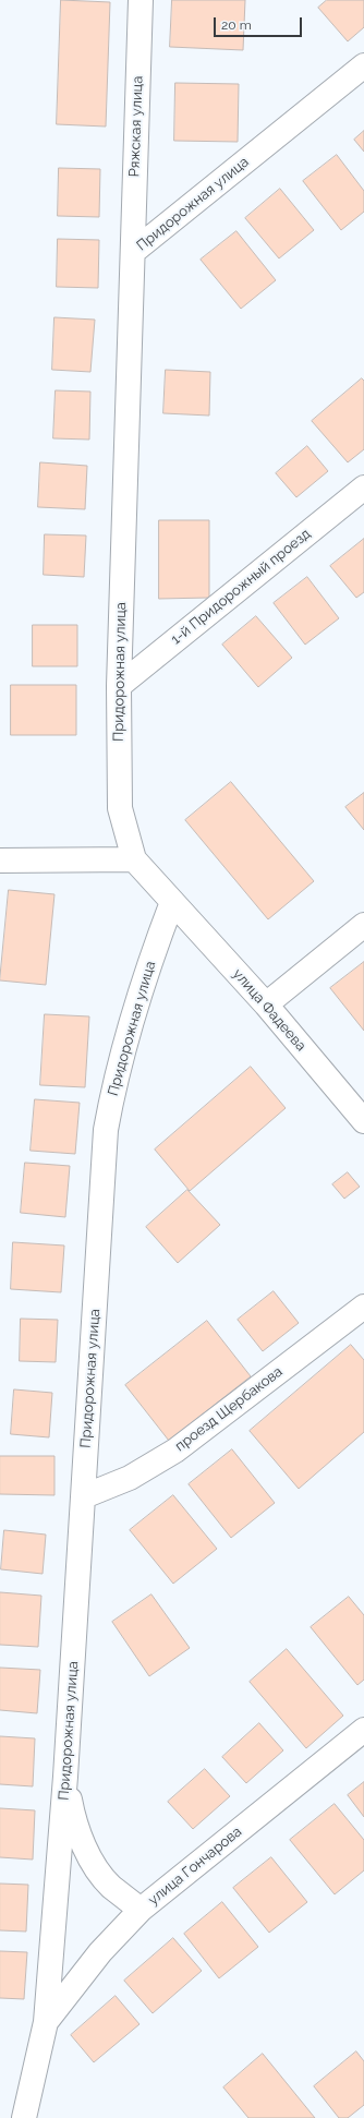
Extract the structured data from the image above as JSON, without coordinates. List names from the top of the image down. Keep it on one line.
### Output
{"streets":{"street":["Ряжская улица","Придорожная улица","1-й Придорожный проезд","улица Фадеева","проезд Щербакова","улица Гончарова"]},"crossings":[["Ряжская улица","Придорожная улица"],["Придорожная улица","1-й Придорожный проезд"],["Придорожная улица","улица Фадеева"],["Придорожная улица","проезд Щербакова"],["Придорожная улица","улица Гончарова"]],"scale_bar":"20 m"}
